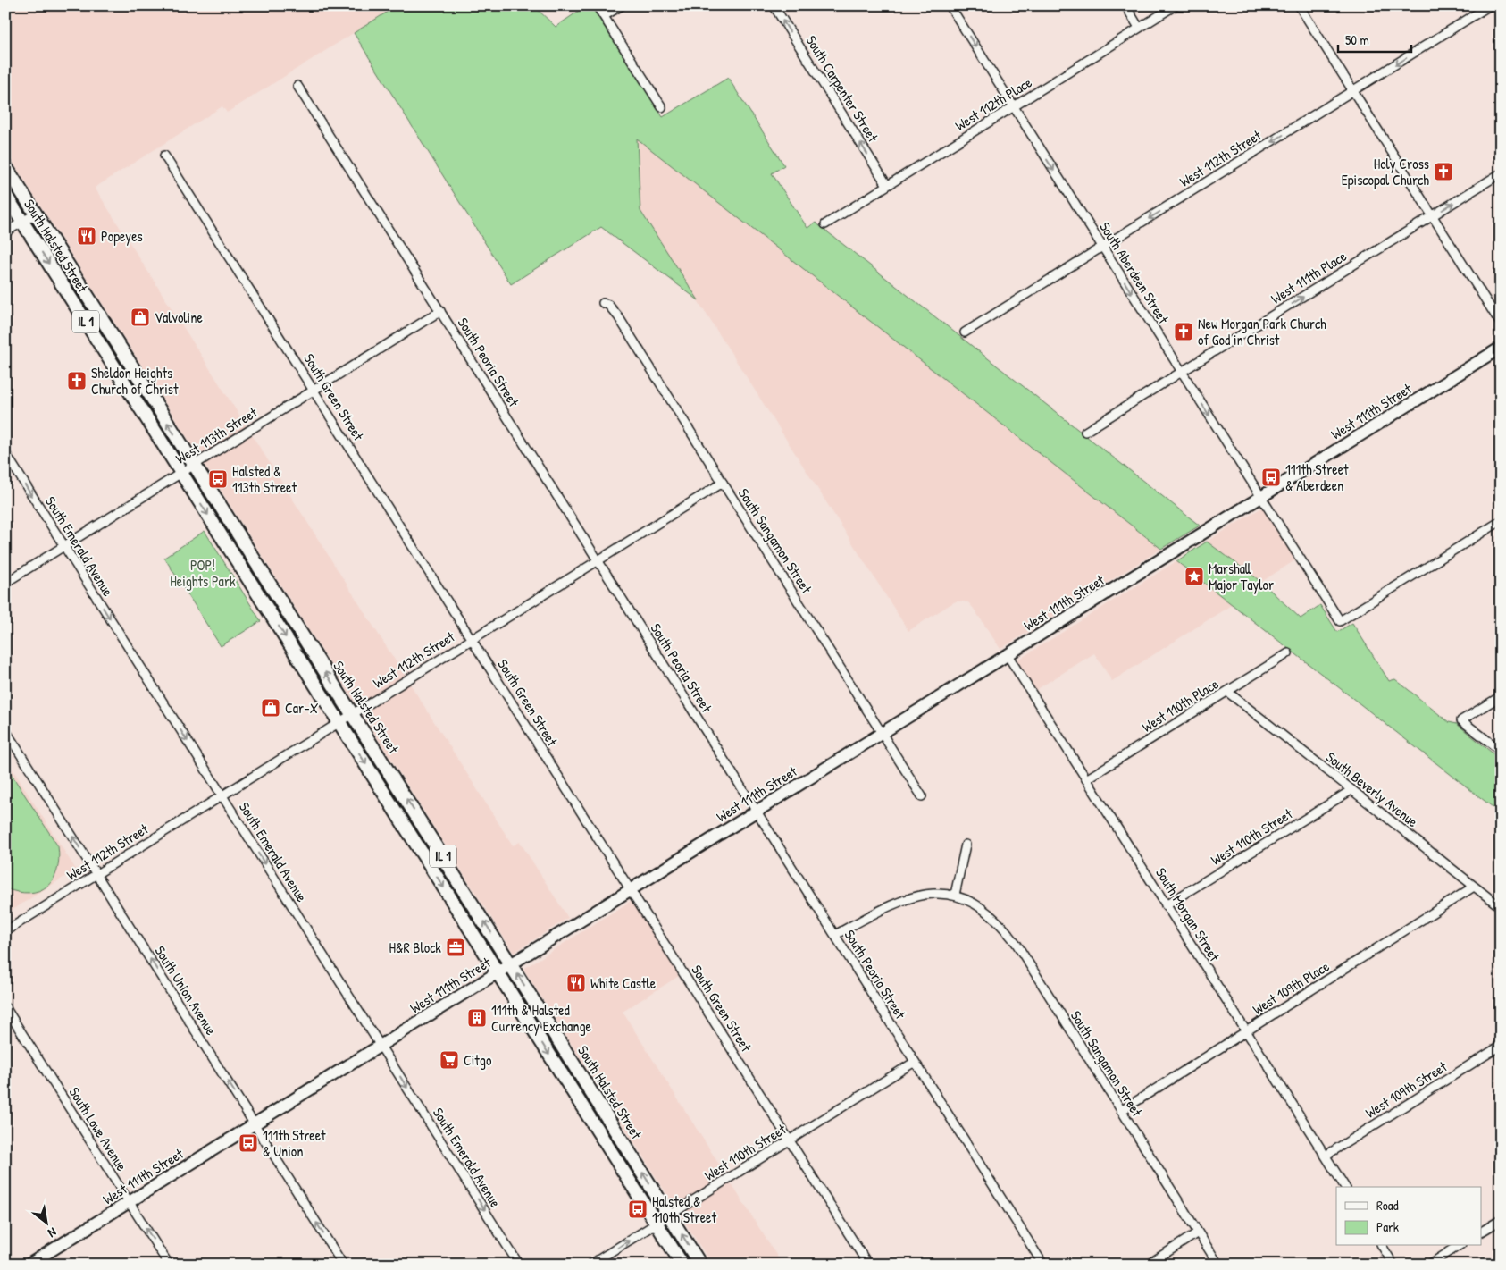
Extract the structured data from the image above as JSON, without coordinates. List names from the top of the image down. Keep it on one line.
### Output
{"streets":{"main road":["South Halsted Street","IL 1","West 111th Street"],"street":["South Carpenter Street","West 112th Place","West 112th Street","South Aberdeen Street","West 111th Place","South Peoria Street","South Green Street","West 113th Street","South Sangamon Street","South Emerald Avenue","West 110th Place","South Beverly Avenue","West 110th Street","South Morgan Street","West 109th Place","South Union Avenue","West 109th Street","South Lowe Avenue"]},"crossings":[["South Carpenter Street","West 112th Place"],["West 112th Place","South Aberdeen Street"],["West 112th Street","South Halsted Street"],["West 112th Street","South Aberdeen Street"],["West 112th Street","South Peoria Street"],["West 112th Street","South Green Street"],["West 112th Street","South Sangamon Street"],["West 112th Street","South Emerald Avenue"],["West 112th Street","South Union Avenue"],["South Halsted Street","West 111th Street"],["South Halsted Street","West 113th Street"],["South Halsted Street","West 110th Street"],["South Aberdeen Street","West 111th Place"],["South Aberdeen Street","West 111th Street"],["South Peoria Street","West 111th Street"],["South Peoria Street","West 113th Street"],["South Peoria Street","South Sangamon Street"],["South Peoria Street","West 110th Street"],["South Green Street","West 111th Street"],["South Green Street","West 113th Street"],["South Green Street","West 110th Street"],["West 111th Street","South Sangamon Street"],["West 111th Street","South Emerald Avenue"],["West 111th Street","South Morgan Street"],["West 111th Street","South Union Avenue"],["West 111th Street","South Lowe Avenue"],["West 113th Street","South Emerald Avenue"],["South Sangamon Street","West 109th Place"],["West 110th Place","South Beverly Avenue"],["West 110th Place","South Morgan Street"],["South Beverly Avenue","West 110th Street"],["South Beverly Avenue","West 109th Place"],["West 110th Street","South Morgan Street"],["South Morgan Street","West 109th Place"],["South Morgan Street","West 109th Street"]],"one_way":["South Carpenter Street","South Aberdeen Street","West 111th Place","South Emerald Avenue","South Union Avenue"],"parks":["POP! Heights Park"],"places":{"church":["Holy Cross Episcopal Church","New Morgan Park Church of God in Christ","Sheldon Heights Church of Christ"],"restaurant":["Popeyes","White Castle"],"shop":["Valvoline","Car-X"],"bus stop":["111th Street & Aberdeen","Halsted & 113th Street","111th Street & Union","Halsted & 110th Street"],"place":["Marshall Major Taylor"],"office":["H&R Block"],"building":["111th & Halsted Currency Exchange"],"supermarket":["Citgo"]},"legend":["Road","Park"],"scale_bar":"50 m","north":"bottom right"}
